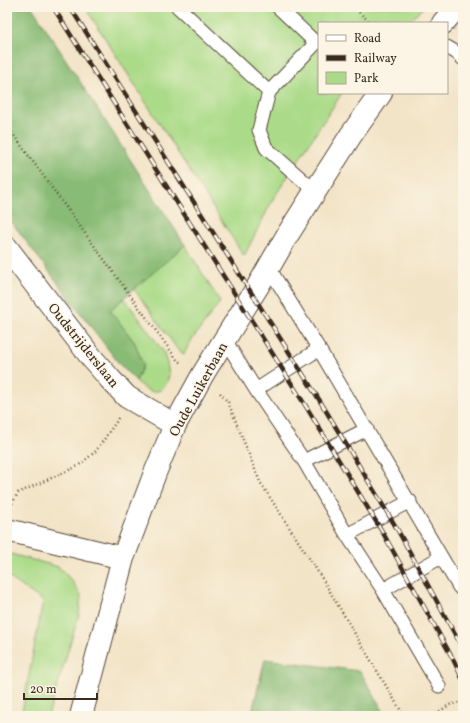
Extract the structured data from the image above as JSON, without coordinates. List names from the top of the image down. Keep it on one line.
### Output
{"streets":{"street":["Oudstrijderslaan","Oude Luikerbaan"]},"crossings":[["Oudstrijderslaan","Oude Luikerbaan"]],"legend":["Road","Railway","Park"],"scale_bar":"20 m"}
